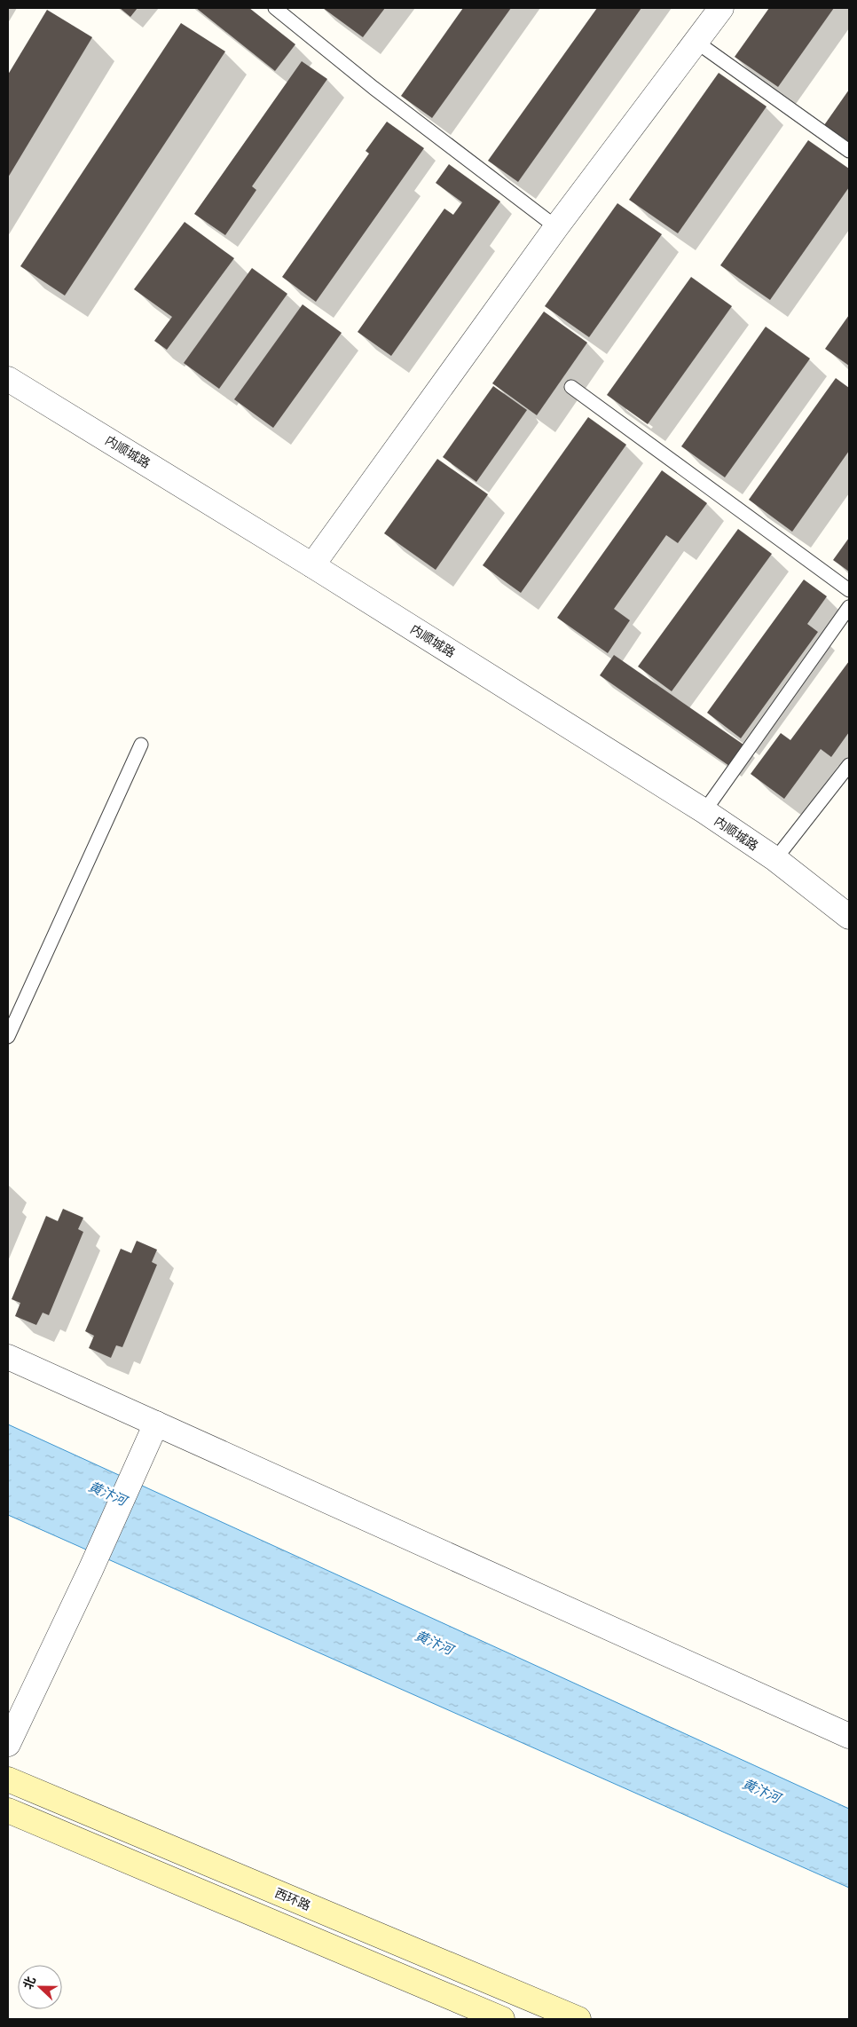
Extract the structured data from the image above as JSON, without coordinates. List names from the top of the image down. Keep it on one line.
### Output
{"streets":{"main road":["西环路"],"street":["内顺城路"]},"water":["黄汴河"],"north":"left"}
